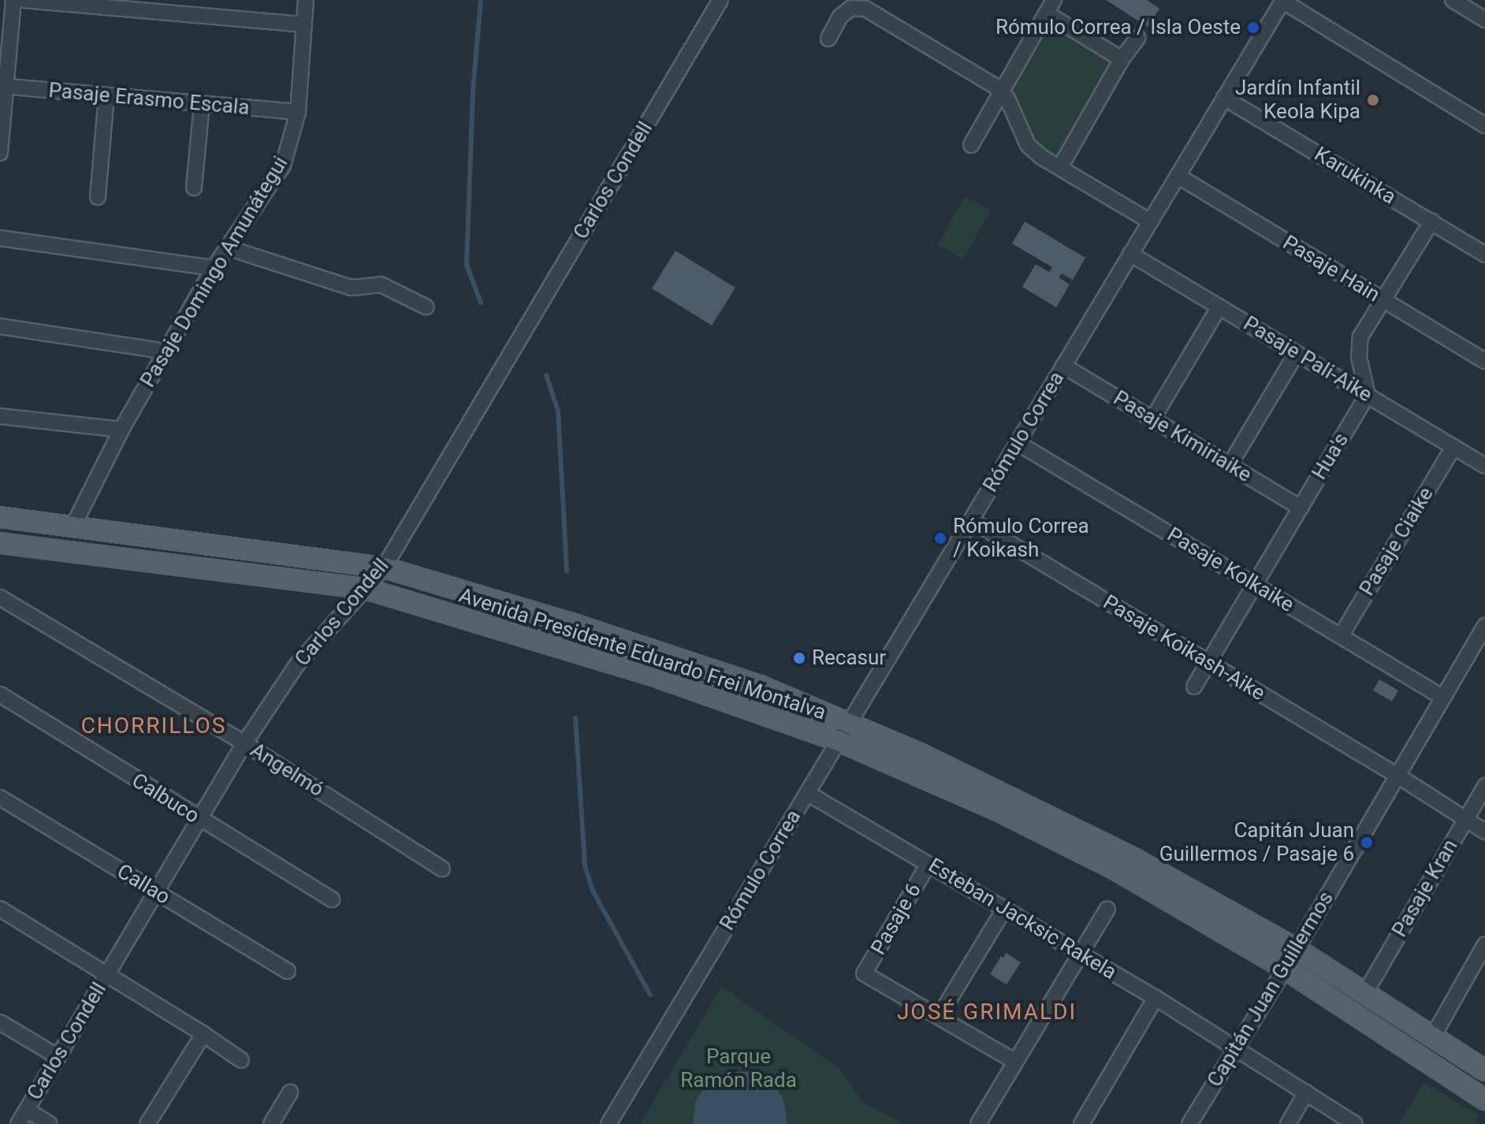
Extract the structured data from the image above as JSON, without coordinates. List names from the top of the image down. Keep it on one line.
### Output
{"streets":{"main road":["Avenida Presidente Eduardo Frei Montalva"],"street":["Pasaje Erasmo Escala","Karukinka","Carlos Condell","Pasaje Hain","Pasaje Domingo Amunátegui","Pasaje Pali-Aike","Rómulo Correa","Pasaje Kimiriaike","Hua's","Pasaje Ciaike","Pasaje Kolkaike","Pasaje Koikash-Aike","Angelmó","Calbuco","Callao","Pasaje Kran","Pasaje 6","Esteban Jacksic Rakela","Capitán Juan Guillermos"]},"crossings":[["Pasaje Erasmo Escala","Pasaje Domingo Amunátegui"],["Karukinka","Rómulo Correa"],["Carlos Condell","Avenida Presidente Eduardo Frei Montalva"],["Carlos Condell","Angelmó"],["Carlos Condell","Calbuco"],["Carlos Condell","Callao"],["Pasaje Hain","Rómulo Correa"],["Pasaje Domingo Amunátegui","Avenida Presidente Eduardo Frei Montalva"],["Pasaje Pali-Aike","Rómulo Correa"],["Pasaje Pali-Aike","Hua's"],["Pasaje Pali-Aike","Pasaje Ciaike"],["Rómulo Correa","Pasaje Kimiriaike"],["Rómulo Correa","Pasaje Kolkaike"],["Rómulo Correa","Pasaje Koikash-Aike"],["Rómulo Correa","Avenida Presidente Eduardo Frei Montalva"],["Rómulo Correa","Esteban Jacksic Rakela"],["Pasaje Kimiriaike","Hua's"],["Hua's","Pasaje Kolkaike"],["Hua's","Pasaje Koikash-Aike"],["Pasaje Ciaike","Pasaje Kolkaike"],["Pasaje Kolkaike","Capitán Juan Guillermos"],["Pasaje Koikash-Aike","Pasaje Kran"],["Pasaje Koikash-Aike","Capitán Juan Guillermos"],["Avenida Presidente Eduardo Frei Montalva","Pasaje Kran"],["Avenida Presidente Eduardo Frei Montalva","Capitán Juan Guillermos"],["Pasaje 6","Esteban Jacksic Rakela"],["Esteban Jacksic Rakela","Capitán Juan Guillermos"]],"districts":["CHORRILLOS","JOSÉ GRIMALDI"],"parks":["Parque Ramón Rada"],"places":["Rómulo Correa / Isla Oeste","Jardín Infantil Keola Kipa","Rómulo Correa / Koikash","Recasur","Capitán Juan Guillermos / Pasaje 6"]}
